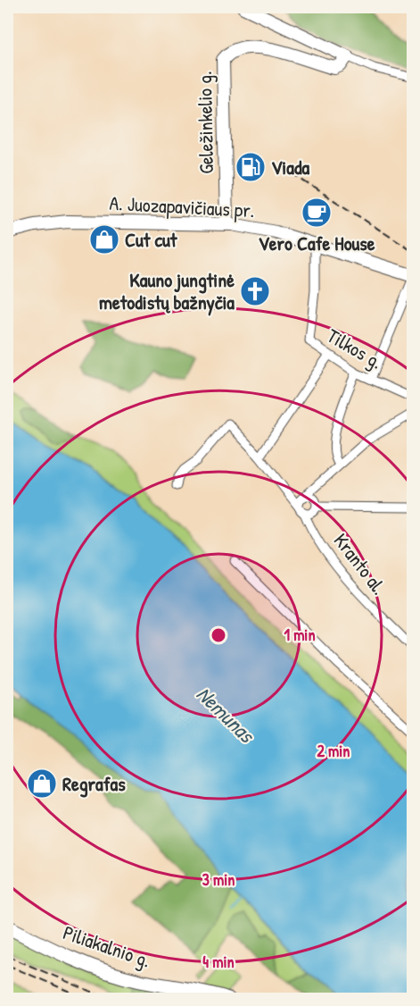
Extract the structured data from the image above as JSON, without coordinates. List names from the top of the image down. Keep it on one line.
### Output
{"streets":{"main road":["Geležinkelio g.","A. Juozapavičiaus pr.","Piliakalnio g."],"street":["Tilkos g.","Kranto al."]},"crossings":[["Geležinkelio g.","A. Juozapavičiaus pr."],["A. Juozapavičiaus pr.","Tilkos g."]],"water":["Nemunas"],"places":{"fuel station":["Viada"],"cafe":["Vero Cafe House"],"shop":["Cut cut","Regrafas"],"church":["Kauno jungtinė metodistų bažnyčia"]},"rings":["1 min","2 min","3 min","4 min"]}
